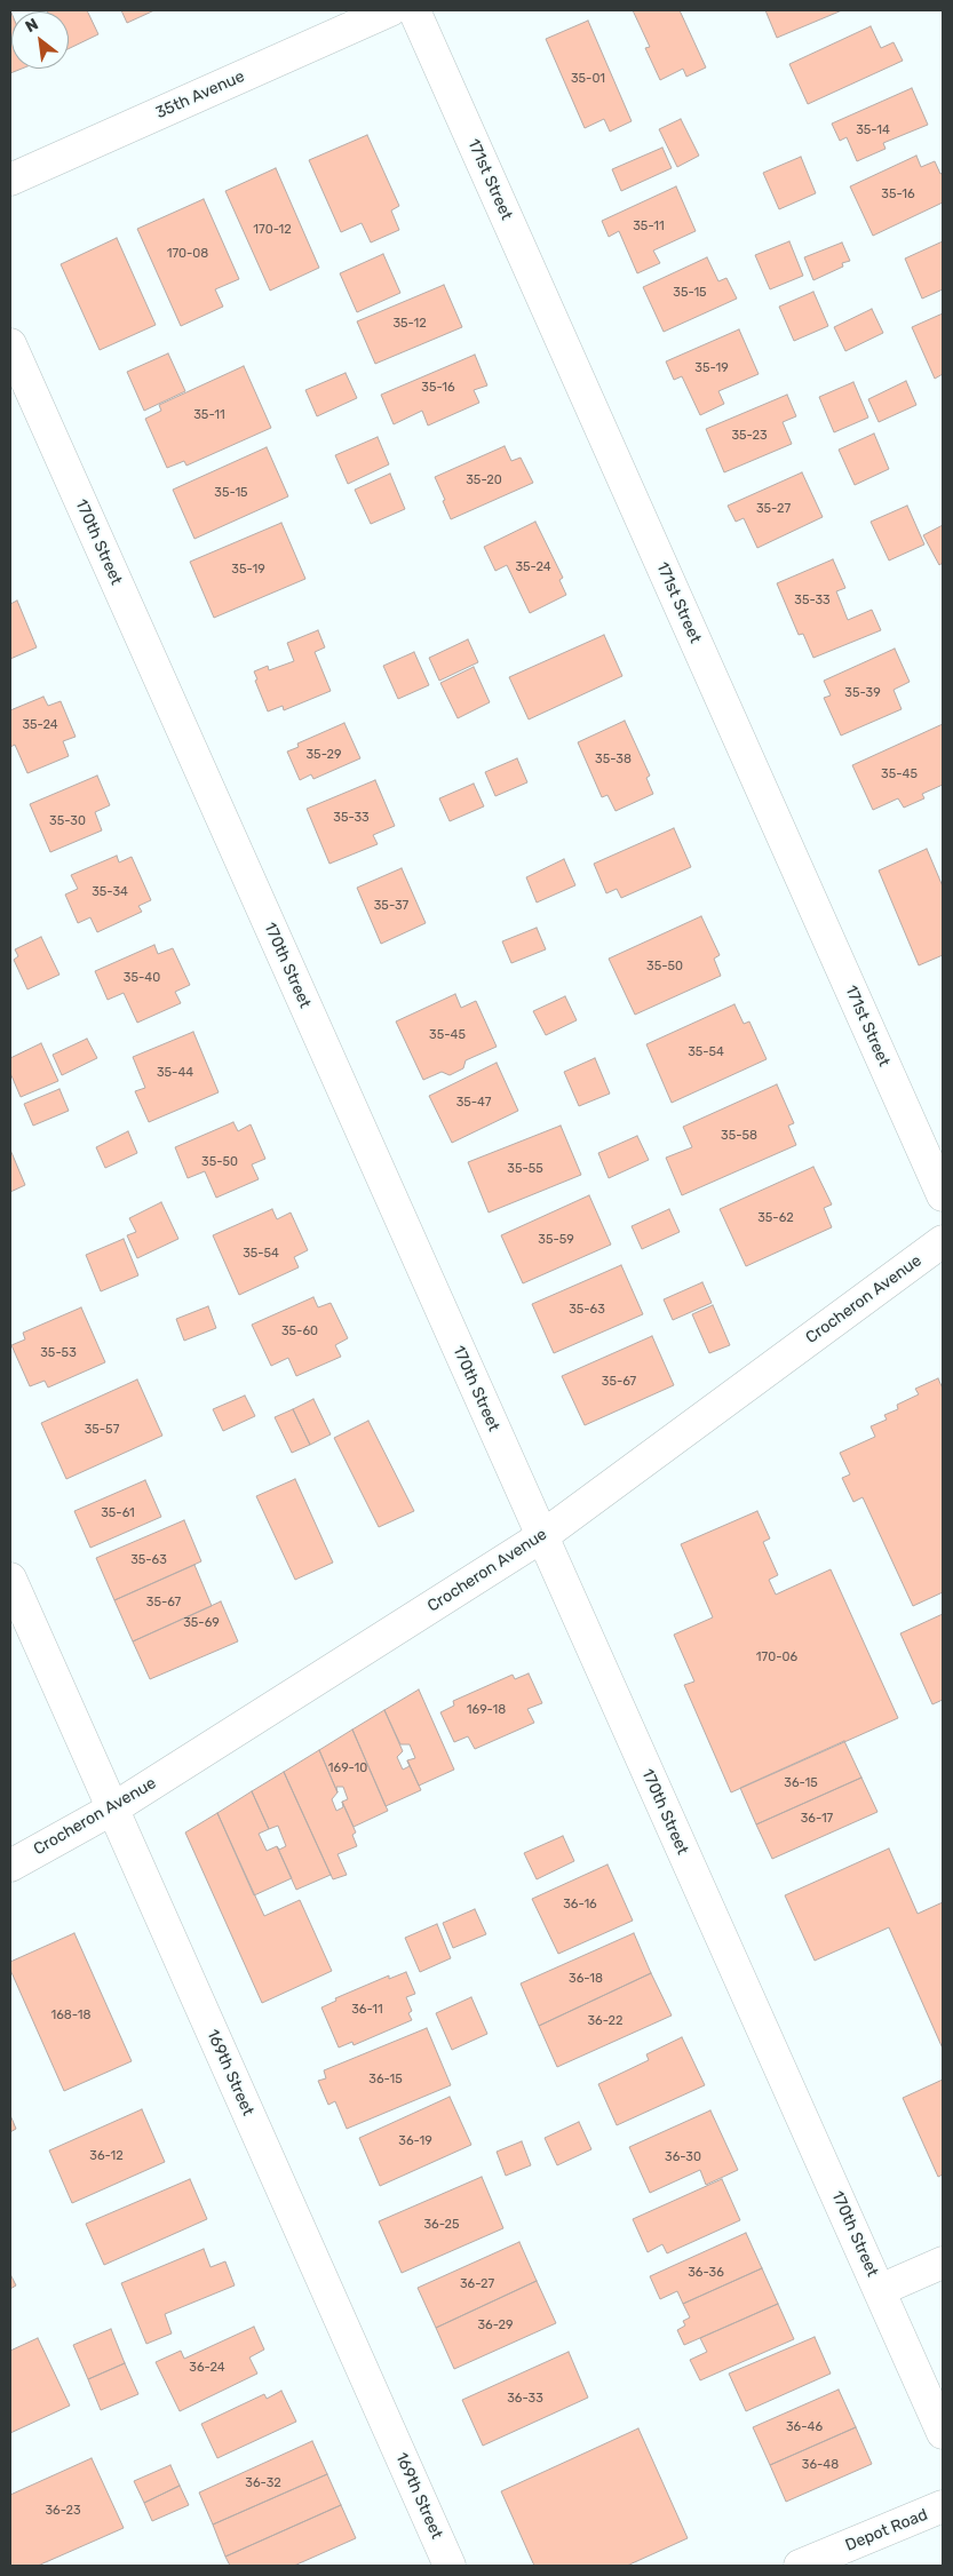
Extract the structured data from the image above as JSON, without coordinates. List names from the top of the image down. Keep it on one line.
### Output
{"streets":{"street":["35th Avenue","171st Street","170th Street","Crocheron Avenue","169th Street","Depot Road"]},"crossings":[["170th Street","Crocheron Avenue"],["Crocheron Avenue","169th Street"]],"house_numbers":["35-01","35-14","35-16","35-11","170-12","170-08","35-15","35-12","35-19","35-16","35-11","35-23","35-20","35-15","35-27","35-24","35-19","35-33","35-39","35-24","35-29","35-38","35-45","35-33","35-30","35-34","35-37","35-50","35-40","35-45","35-54","35-44","35-47","35-58","35-50","35-55","35-62","35-59","35-54","35-63","35-60","35-53","35-67","35-57","35-61","35-63","35-67","35-69","170-06","169-18","169-10","36-15","36-17","36-16","36-18","36-11","168-18","36-22","36-15","36-19","36-12","36-30","36-25","36-36","36-27","36-29","36-24","36-33","36-46","36-48","36-32","36-23"],"north":"top left"}
